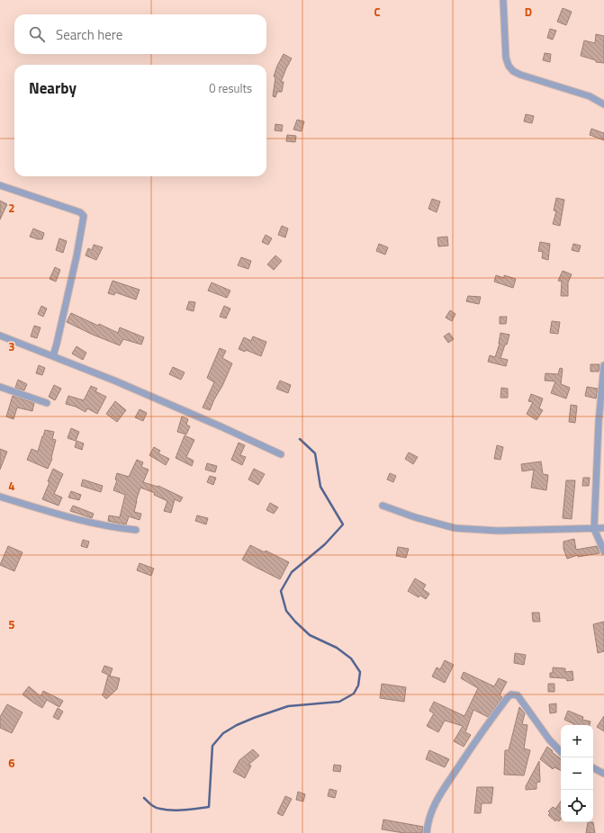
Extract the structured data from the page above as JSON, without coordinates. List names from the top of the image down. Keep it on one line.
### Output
{"page":{"search":"Search here","heading":["Nearby","0 results"],"map_buttons":["+","−"]},"grid":{"columns":["C","D"],"rows":["2","3","4","5","6"]}}
